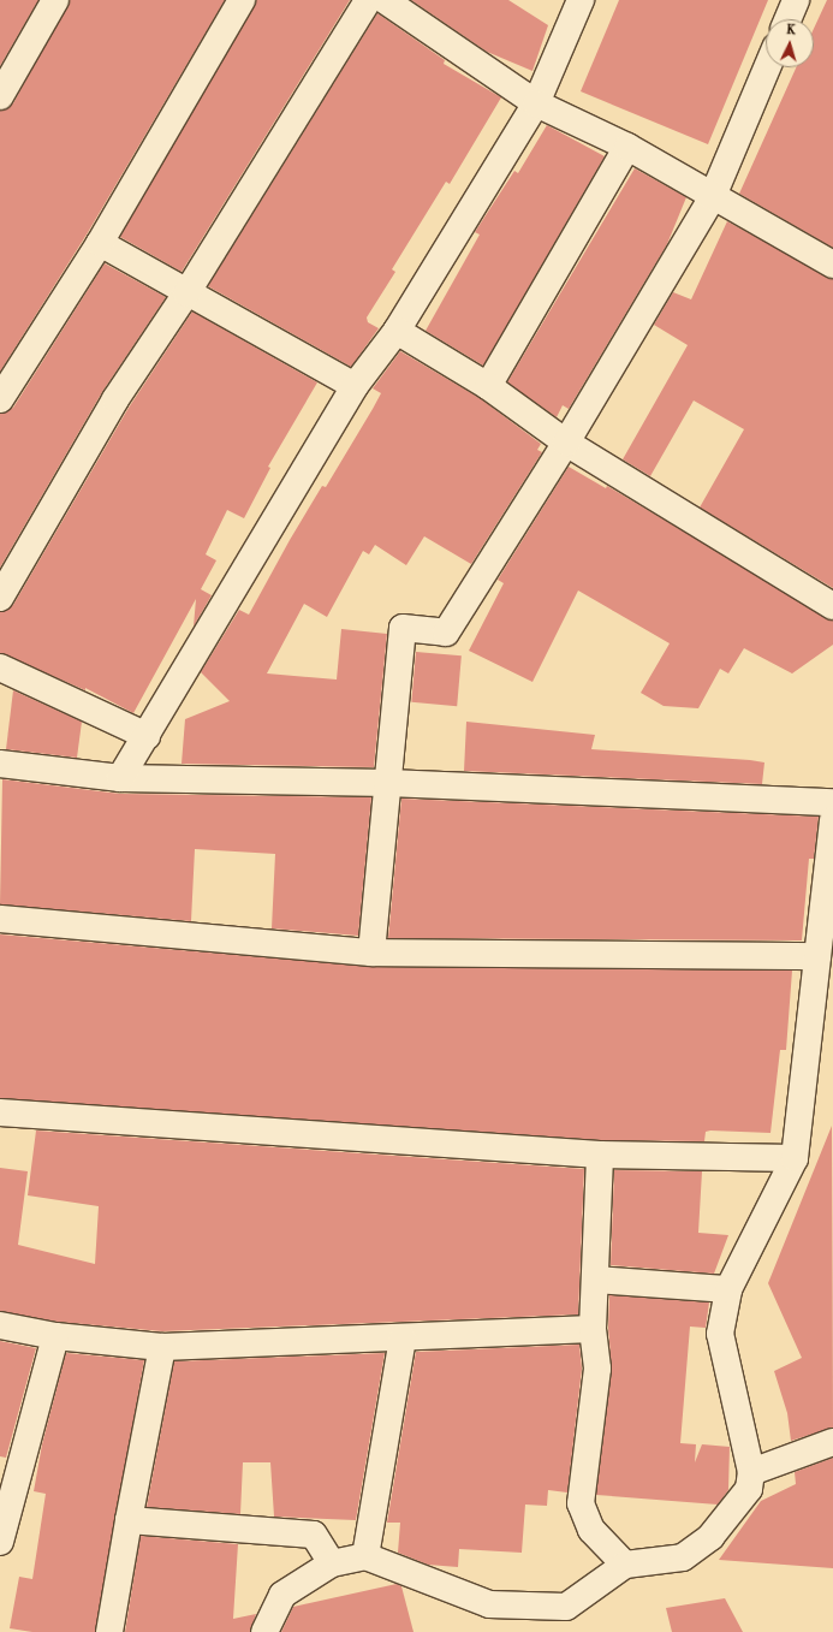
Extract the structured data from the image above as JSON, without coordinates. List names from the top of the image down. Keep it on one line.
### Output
{"north":"top"}
